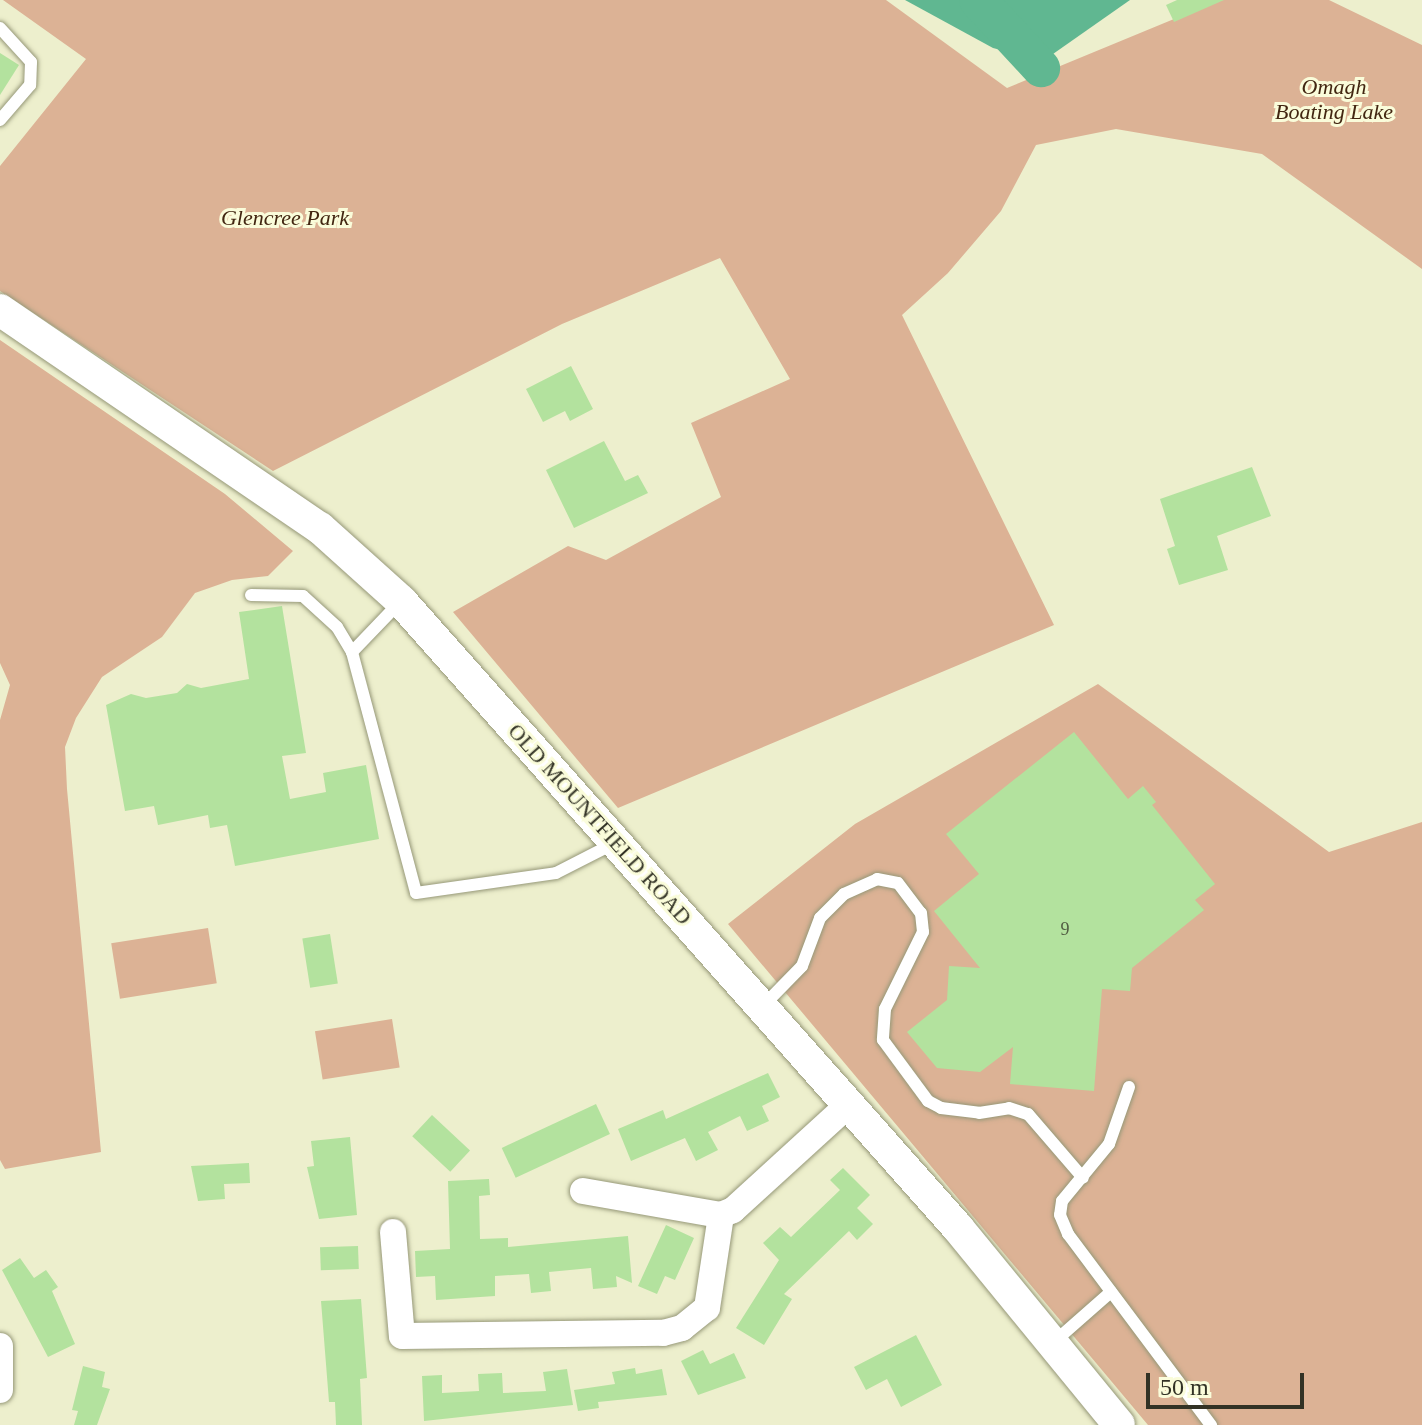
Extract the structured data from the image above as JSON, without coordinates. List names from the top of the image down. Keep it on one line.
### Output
{"streets":{"street":["OLD MOUNTFIELD ROAD"]},"parks":["Omagh Boating Lake","Glencree Park"],"house_numbers":["9"],"scale_bar":"50 m"}
